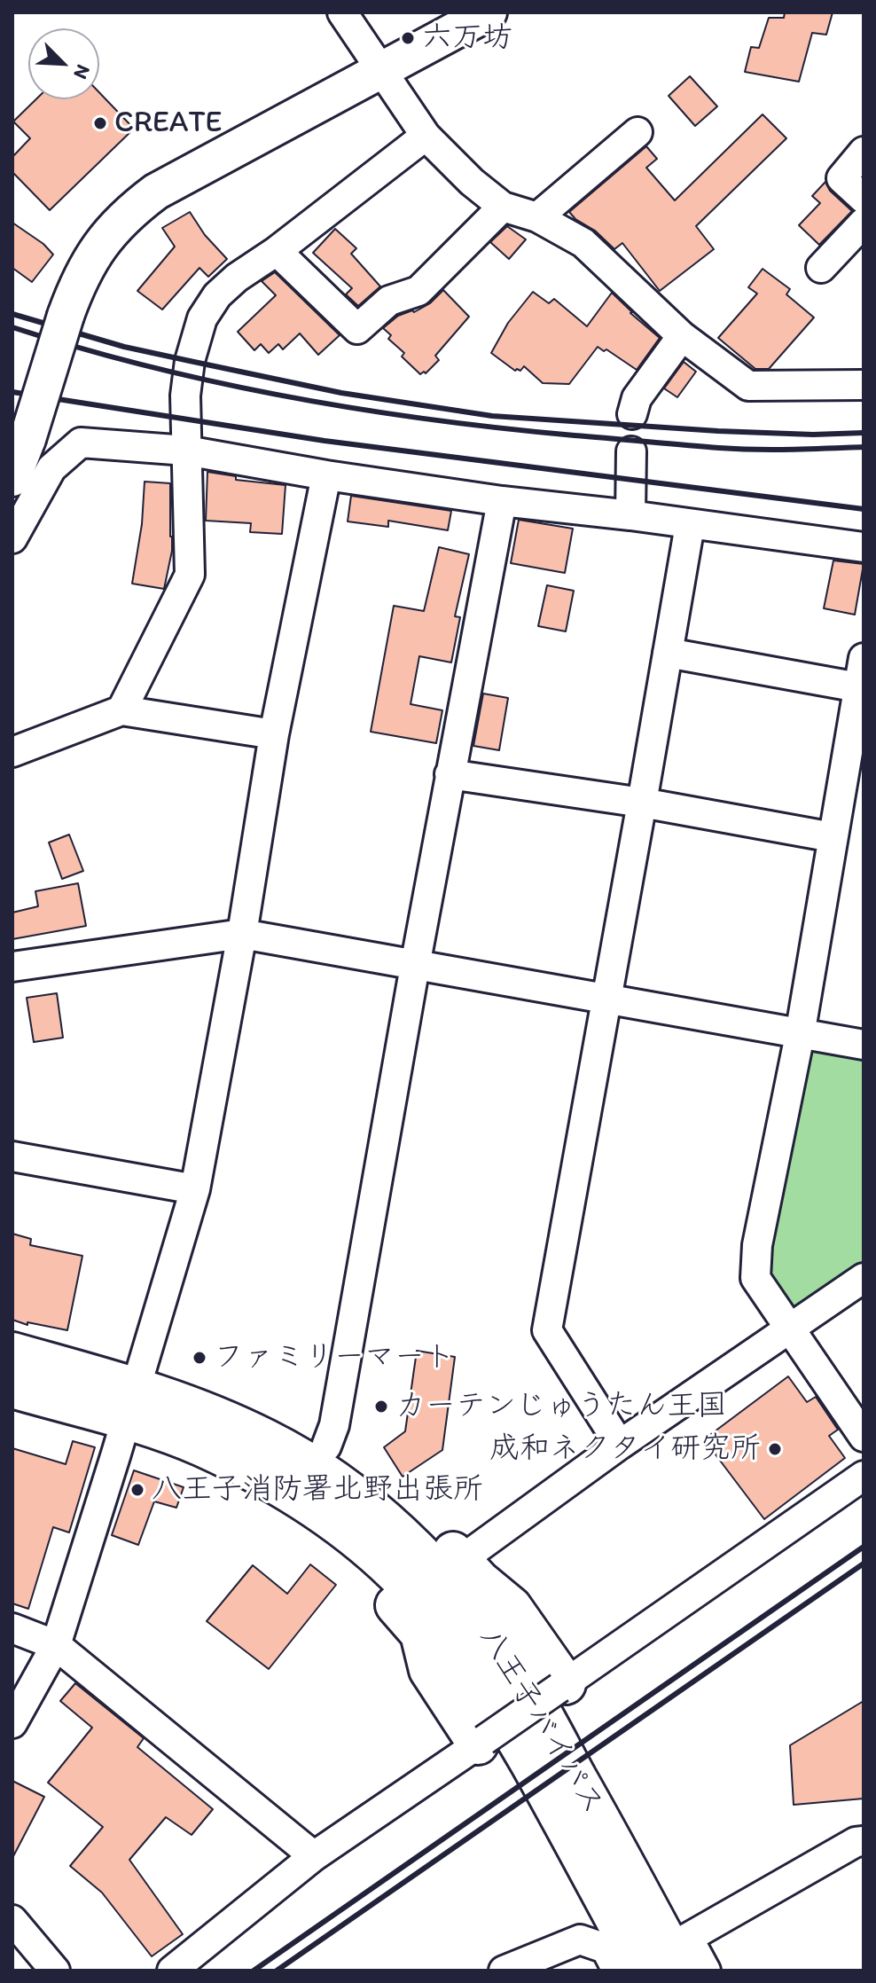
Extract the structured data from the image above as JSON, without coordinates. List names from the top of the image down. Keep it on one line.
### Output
{"streets":{"highway":["八王子バイパス"]},"places":["六万坊","CREATE","ファミリーマート","カーテンじゅうたん王国","成和ネクタイ研究所","八王子消防署北野出張所"],"north":"bottom right"}
